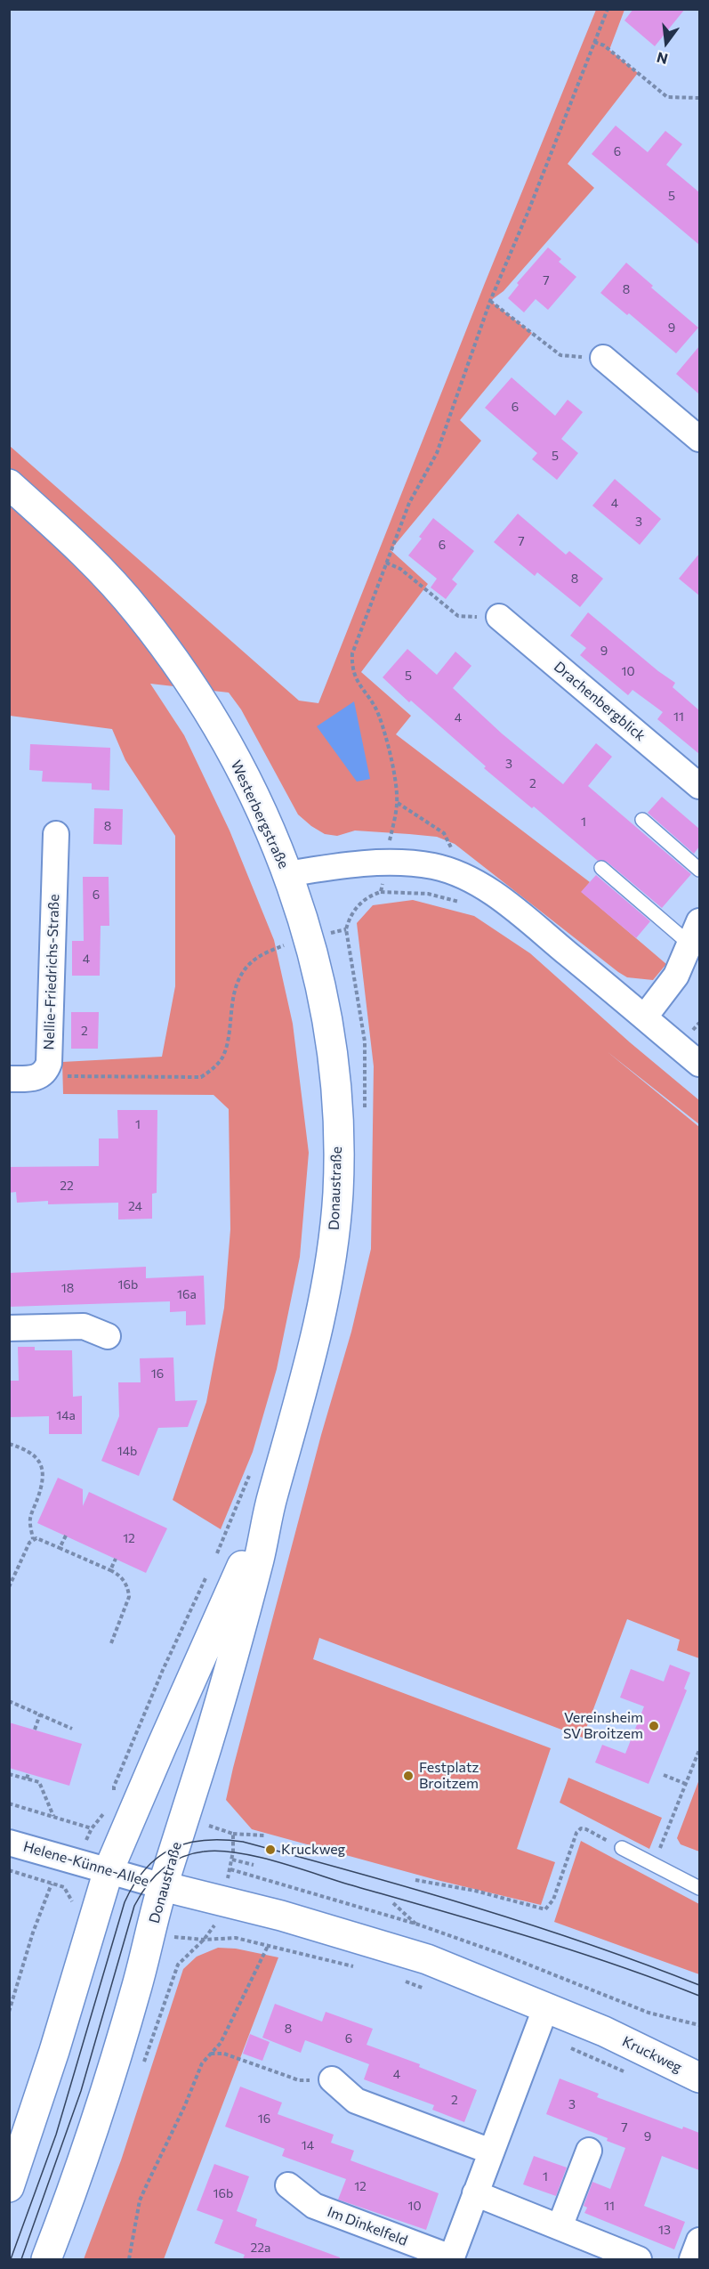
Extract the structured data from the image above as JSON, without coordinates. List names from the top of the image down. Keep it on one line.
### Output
{"streets":{"main road":["Westerbergstraße","Donaustraße","Kruckweg"],"street":["Drachenbergblick","Nellie-Friedrichs-Straße","Helene-Künne-Allee","Im Dinkelfeld"]},"crossings":[["Westerbergstraße","Donaustraße"],["Donaustraße","Helene-Künne-Allee"],["Donaustraße","Kruckweg"],["Helene-Künne-Allee","Kruckweg"],["Kruckweg","Im Dinkelfeld"]],"places":["Vereinsheim SV Broitzem","Festplatz Broitzem","Kruckweg"],"house_numbers":["6","5","7","8","9","6","5","4","3","7","6","8","9","10","5","11","4","3","2","1","8","6","4","2","1","22","24","16b","18","16a","16","14a","14b","12","8","6","4","2","3","16","7","9","14","1","12","16b","10","11","13","22a"],"north":"bottom"}
